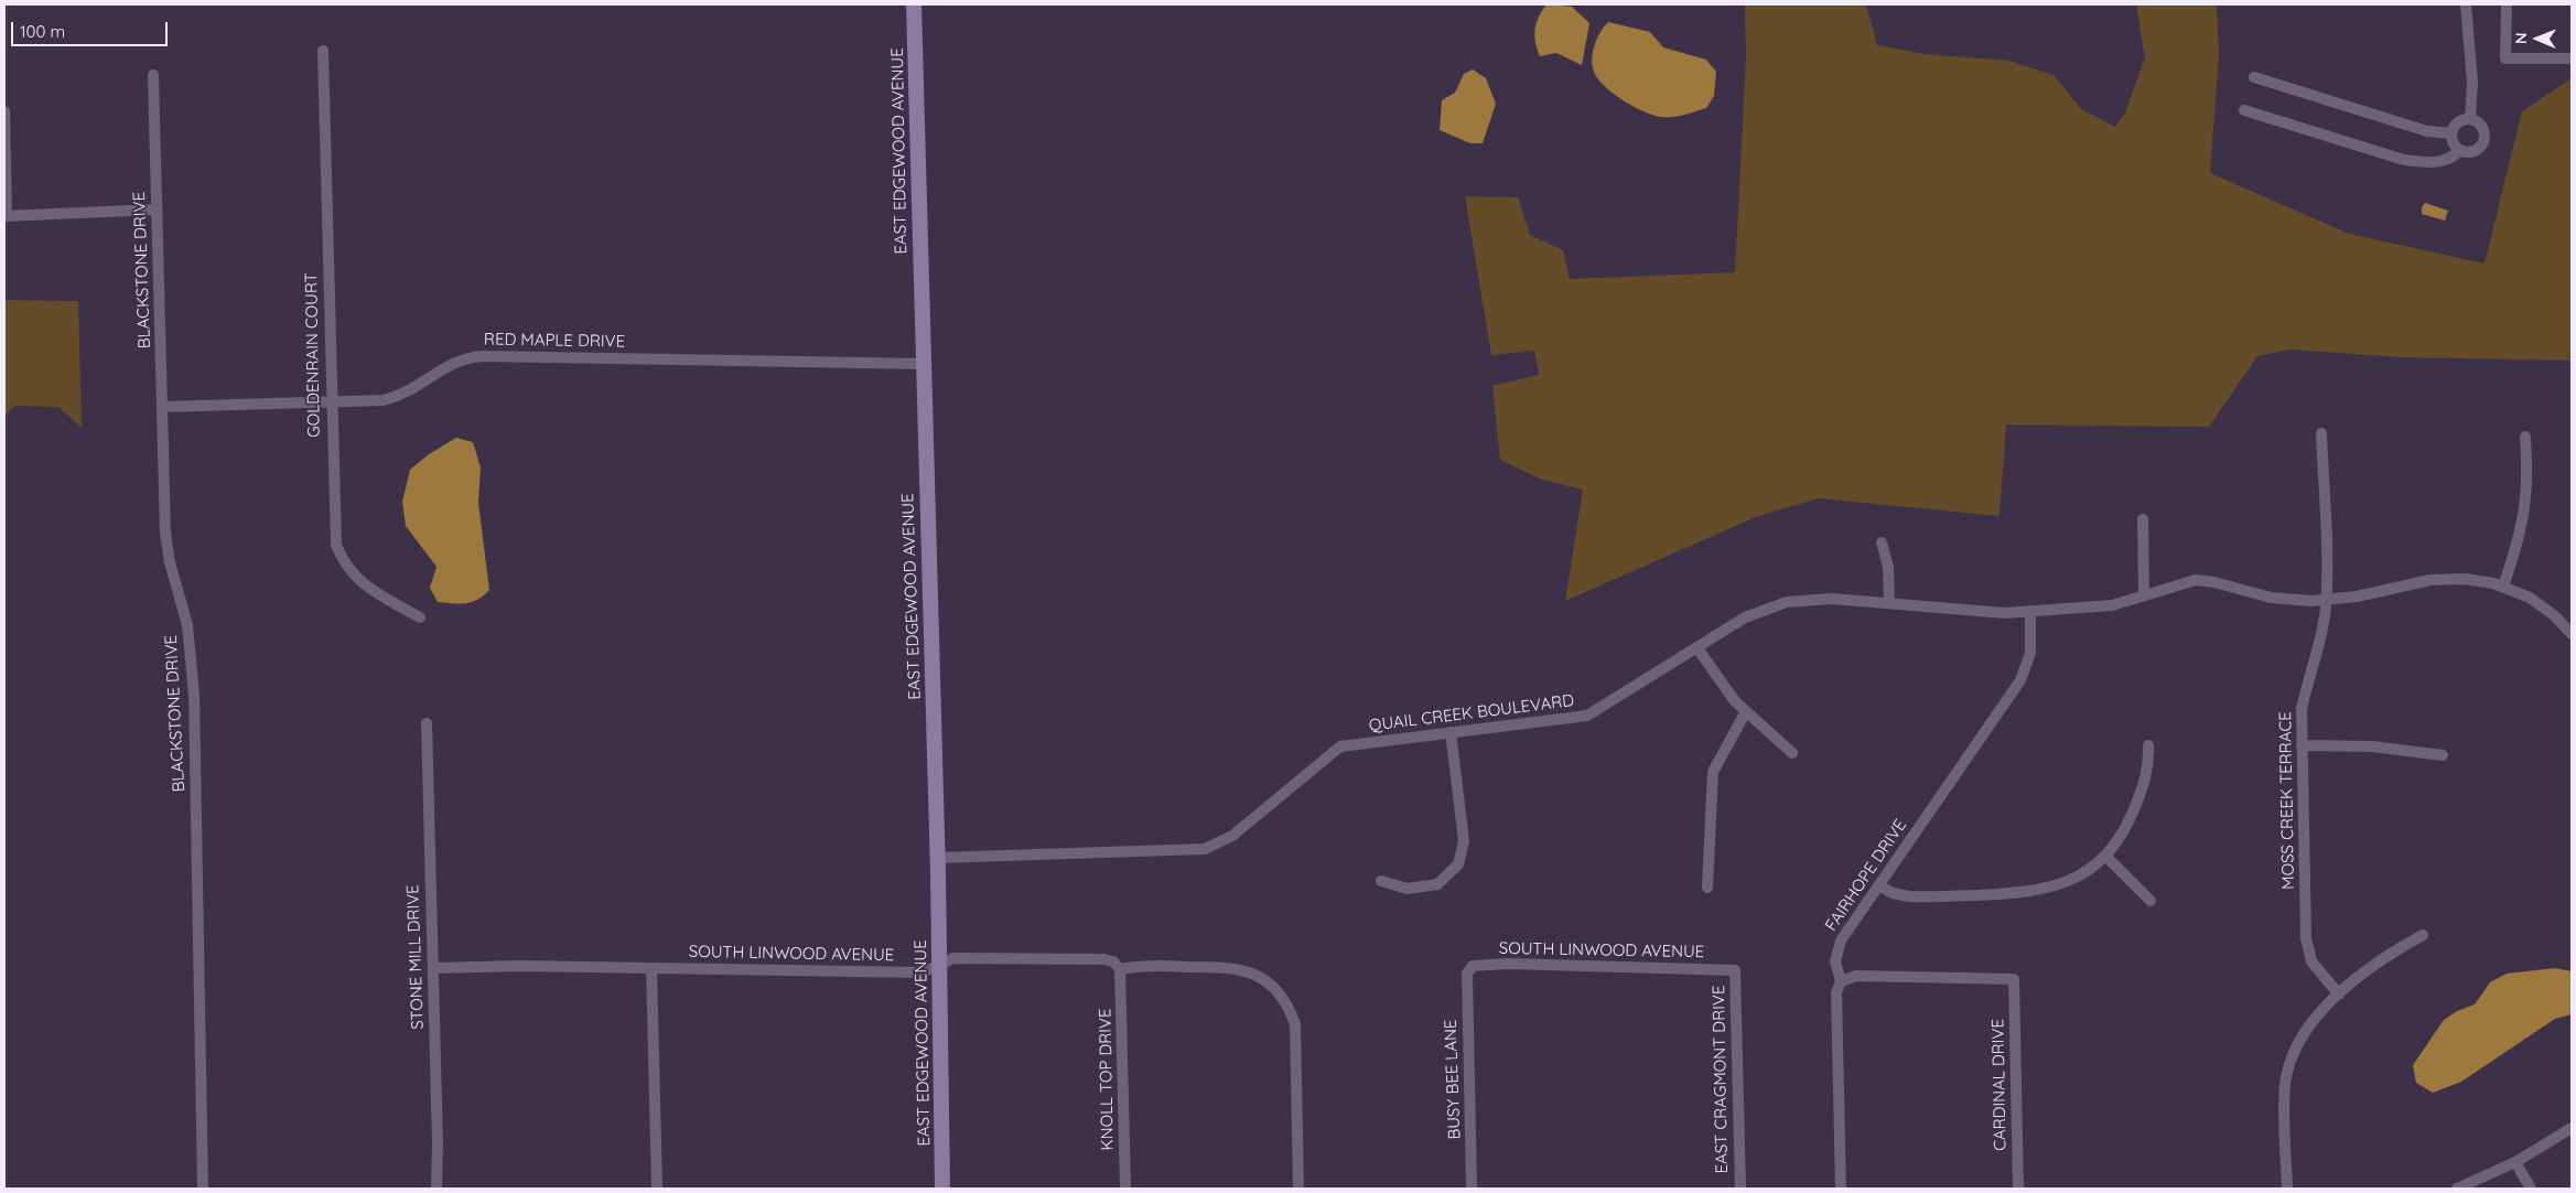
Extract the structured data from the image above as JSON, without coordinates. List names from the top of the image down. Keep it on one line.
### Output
{"streets":{"main road":["EAST EDGEWOOD AVENUE"],"street":["BLACKSTONE DRIVE","RED MAPLE DRIVE","GOLDENRAIN COURT","QUAIL CREEK BOULEVARD","MOSS CREEK TERRACE","FAIRHOPE DRIVE","SOUTH LINWOOD AVENUE","STONE MILL DRIVE","KNOLL TOP DRIVE","BUSY BEE LANE","EAST CRAGMONT DRIVE","CARDINAL DRIVE"]},"crossings":[["EAST EDGEWOOD AVENUE","RED MAPLE DRIVE"],["EAST EDGEWOOD AVENUE","QUAIL CREEK BOULEVARD"],["EAST EDGEWOOD AVENUE","SOUTH LINWOOD AVENUE"],["BLACKSTONE DRIVE","RED MAPLE DRIVE"],["RED MAPLE DRIVE","GOLDENRAIN COURT"],["QUAIL CREEK BOULEVARD","MOSS CREEK TERRACE"],["QUAIL CREEK BOULEVARD","FAIRHOPE DRIVE"],["FAIRHOPE DRIVE","CARDINAL DRIVE"],["SOUTH LINWOOD AVENUE","STONE MILL DRIVE"],["SOUTH LINWOOD AVENUE","KNOLL TOP DRIVE"],["SOUTH LINWOOD AVENUE","BUSY BEE LANE"],["SOUTH LINWOOD AVENUE","EAST CRAGMONT DRIVE"]],"scale_bar":"100 m","north":"left"}
